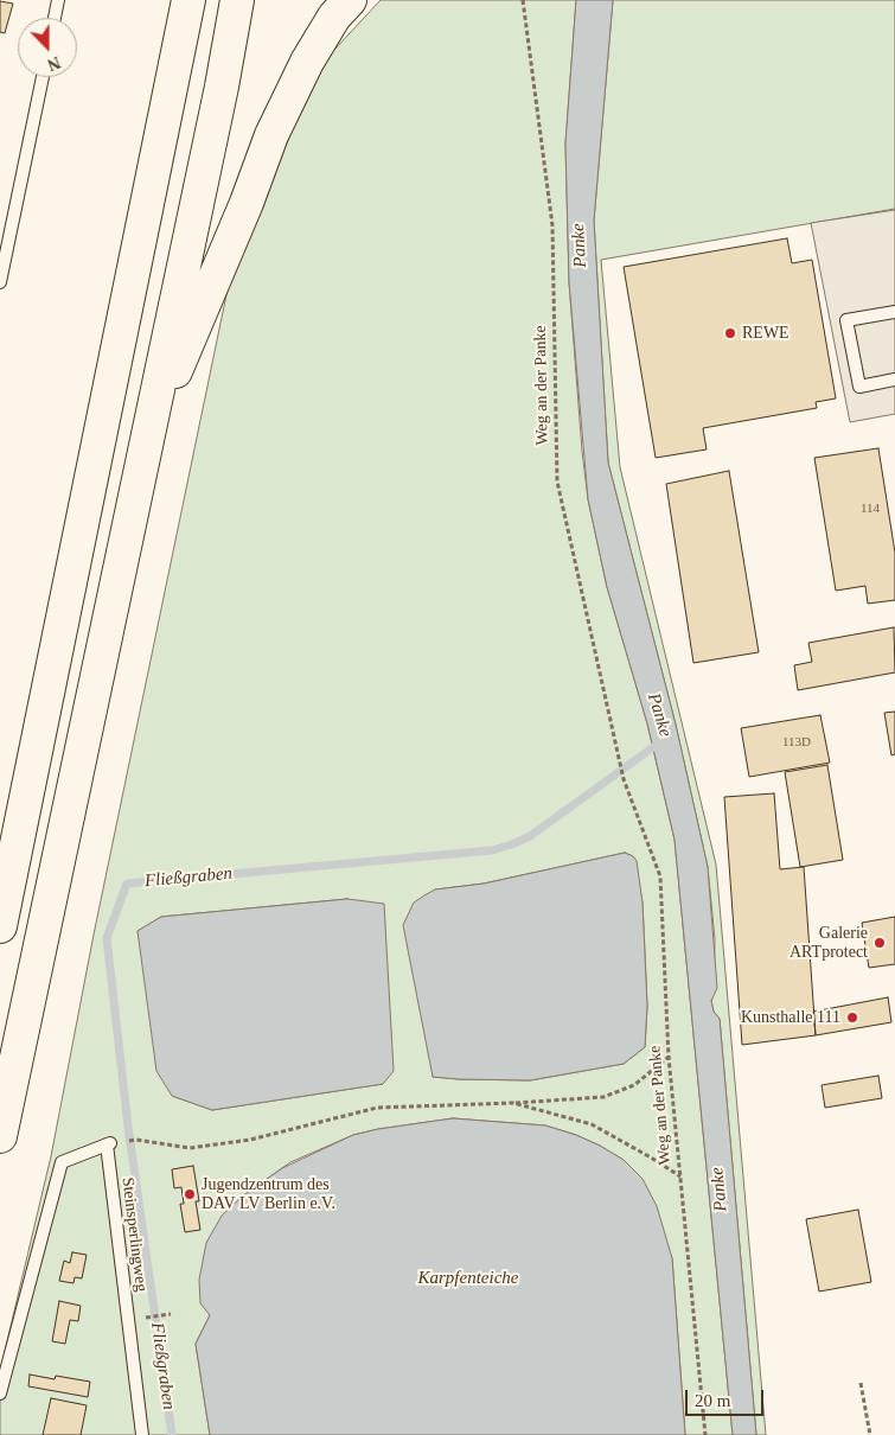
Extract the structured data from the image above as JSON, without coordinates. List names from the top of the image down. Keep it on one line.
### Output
{"streets":{"lane":["Steinsperlingweg"],"path":["Weg an der Panke"]},"water":["Panke","Fließgraben","Karpfenteiche"],"places":["REWE","Galerie ARTprotect","Kunsthalle 111","Jugendzentrum des DAV LV Berlin e.V."],"house_numbers":["114","113D"],"scale_bar":"20 m","north":"bottom"}
